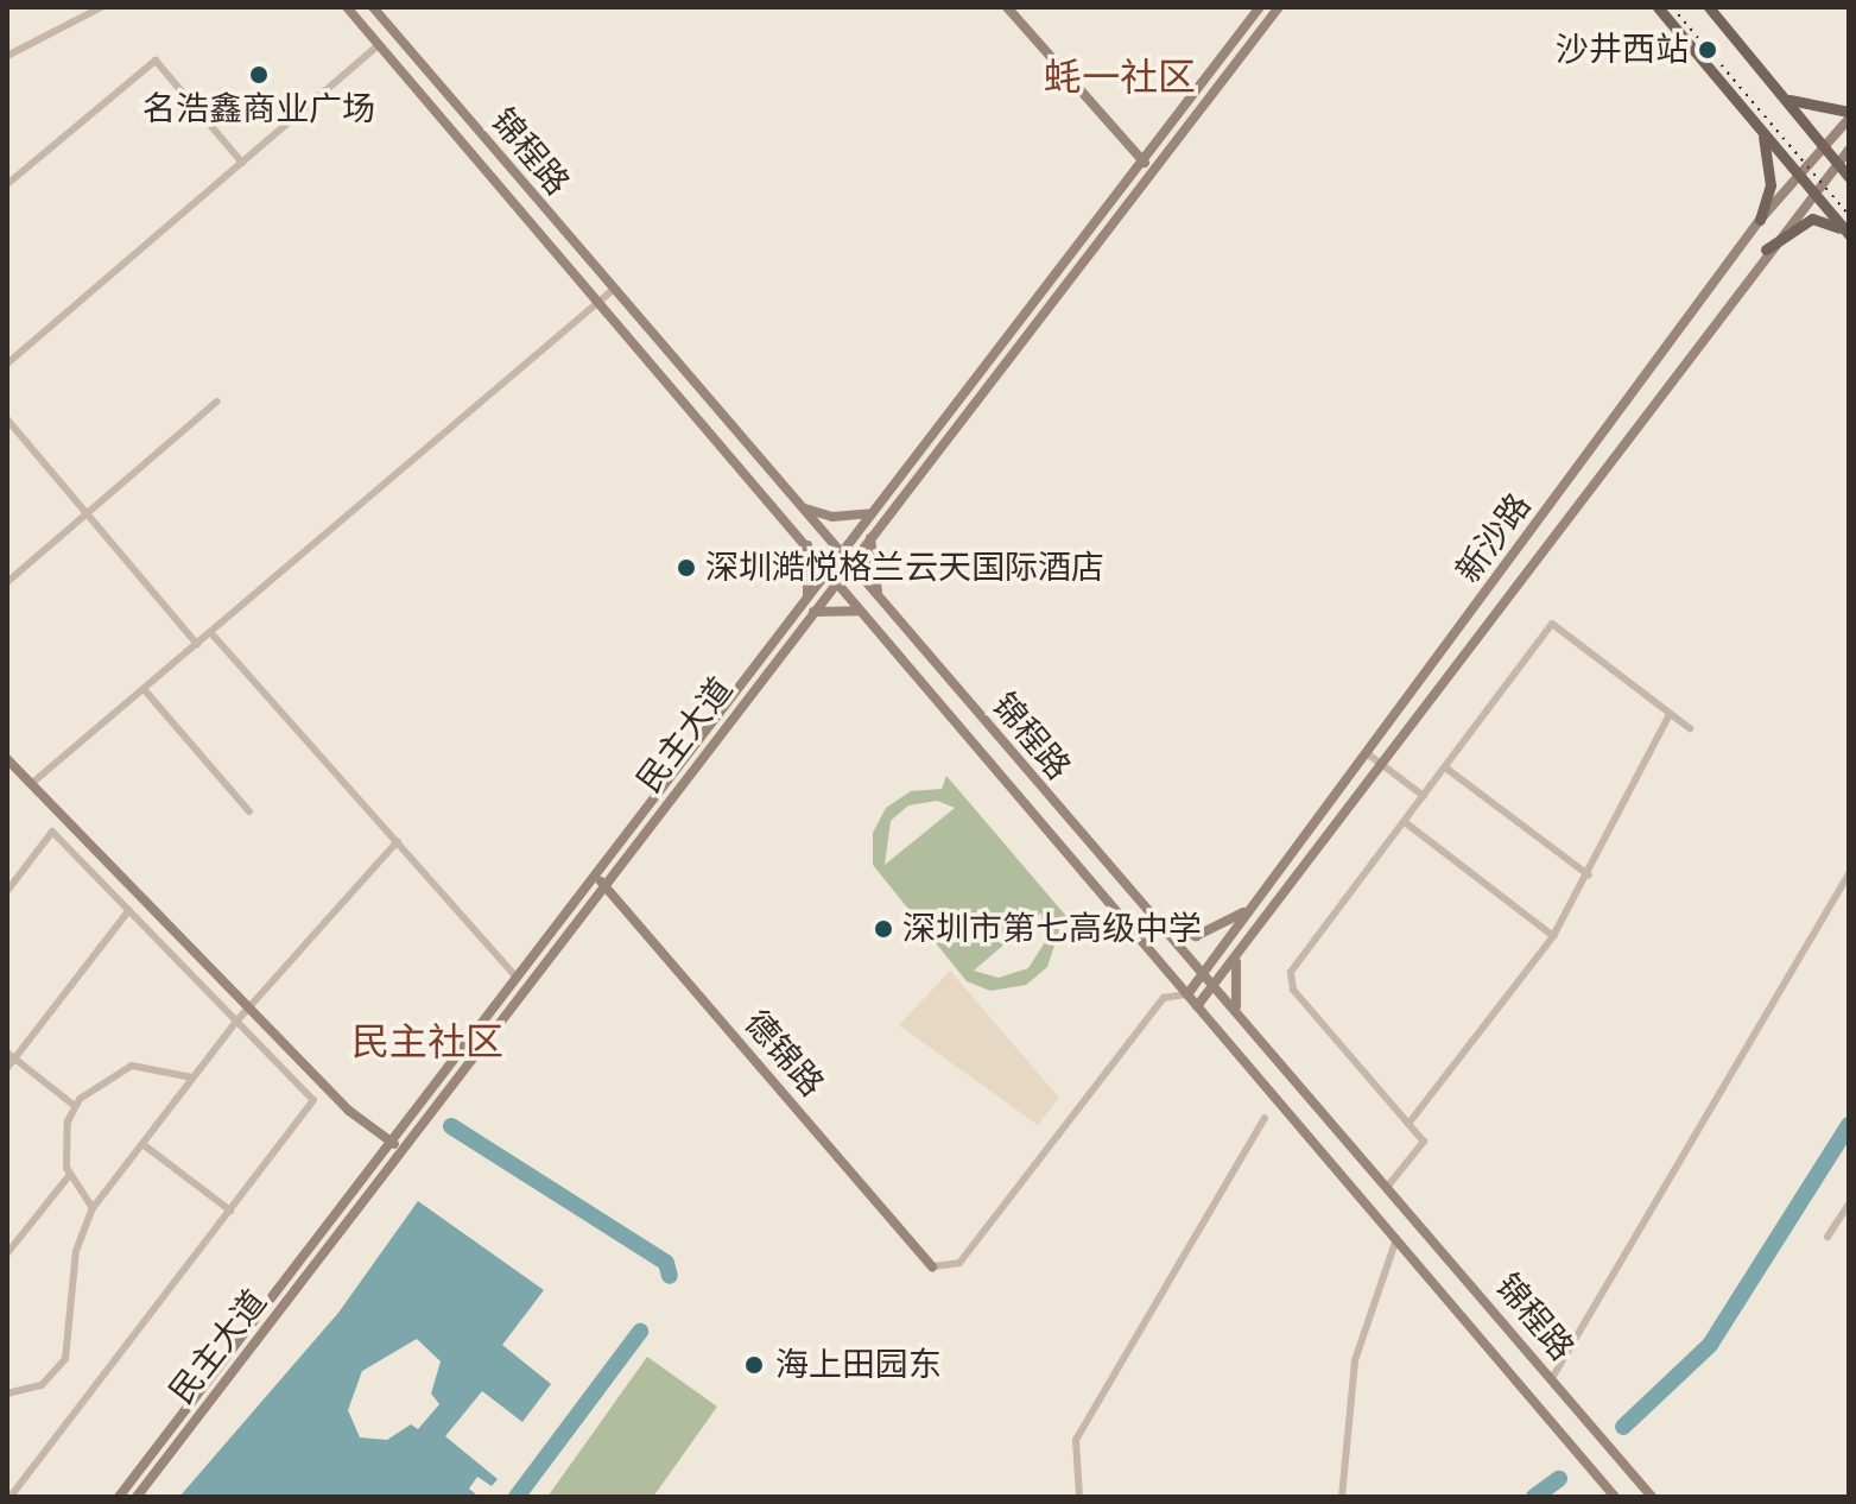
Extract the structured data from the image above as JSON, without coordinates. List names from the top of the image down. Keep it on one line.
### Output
{"streets":{"main road":["锦程路","新沙路","民主大道","德锦路"]},"crossings":[["锦程路","新沙路"],["锦程路","民主大道"],["民主大道","德锦路"]],"districts":["蚝一社区","民主社区"],"places":["沙井西站","名浩鑫商业广场","深圳澔悦格兰云天国际酒店","深圳市第七高级中学","海上田园东"]}
